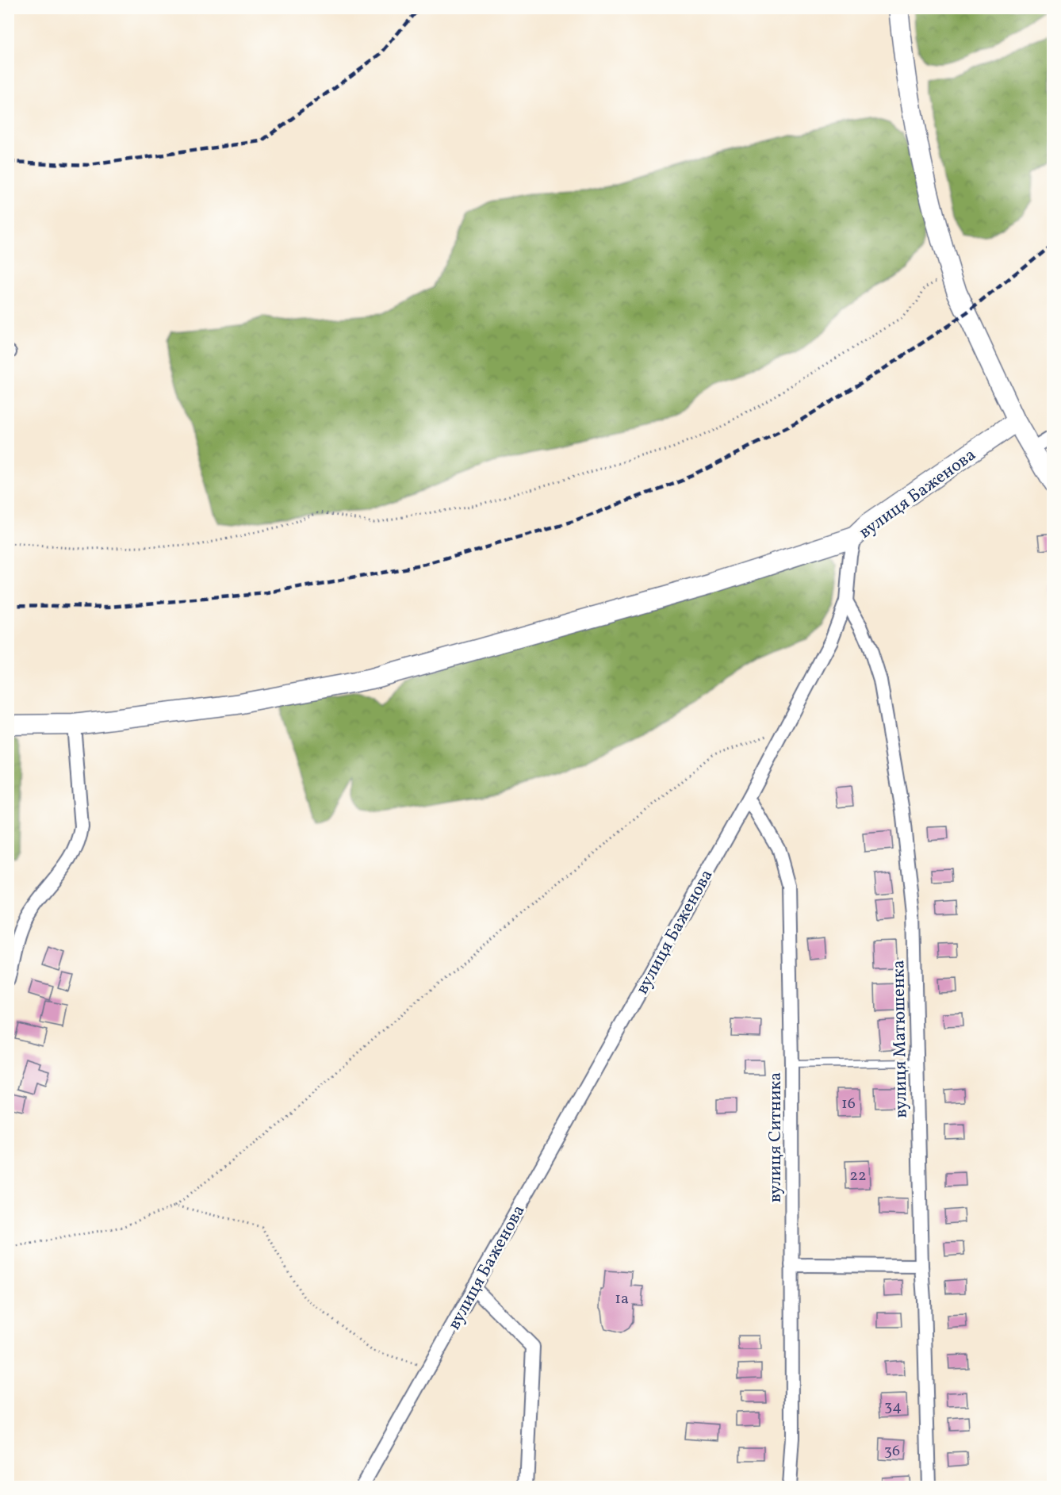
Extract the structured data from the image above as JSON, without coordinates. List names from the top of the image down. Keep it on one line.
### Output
{"streets":{"street":["вулиця Баженова","вулиця Матюшенка","вулиця Ситника"]},"crossings":[["вулиця Баженова","вулиця Матюшенка"],["вулиця Баженова","вулиця Ситника"]],"house_numbers":["16","22","1а","34","36"]}
